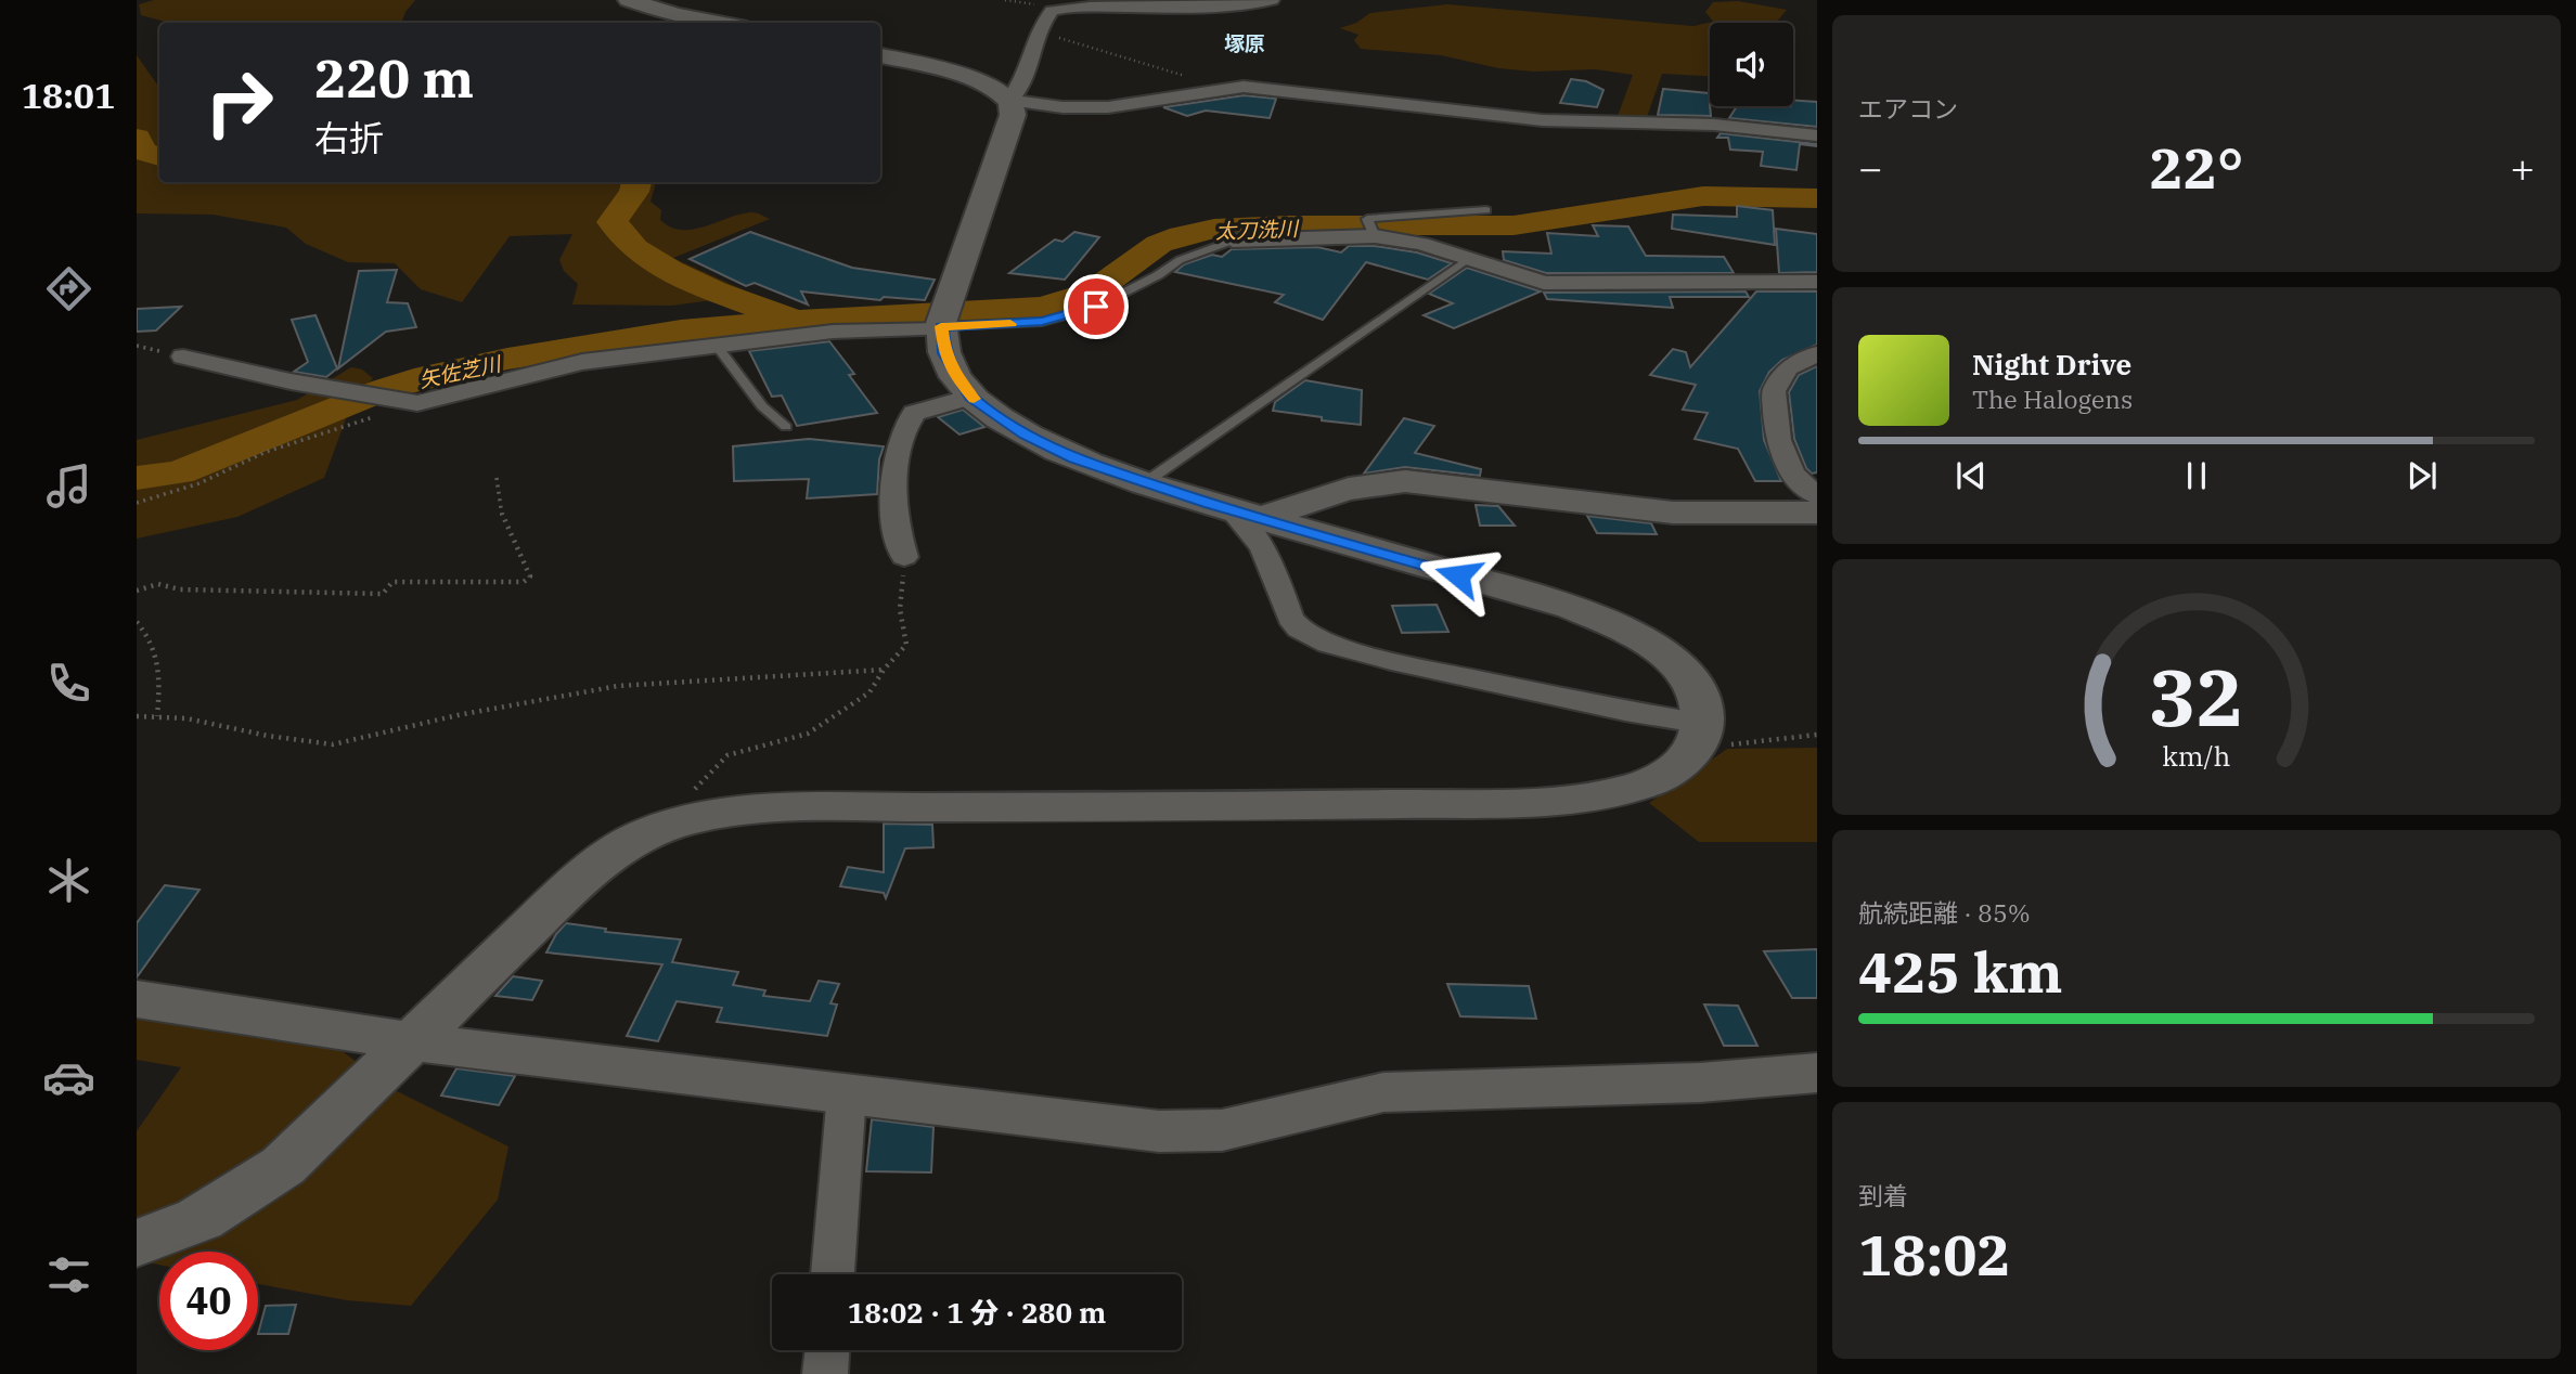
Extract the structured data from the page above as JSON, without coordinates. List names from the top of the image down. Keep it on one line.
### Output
{"districts":["塚原"],"water":["太刀洗川","矢佐芝川"],"page":{"tabs":"18:01","tile":["エアコン",["航続距離 · 85%","425 km"],["到着","18:02"]],"turn":["220 m","右折"],"heat":["−","22°","+"],"song":["Night Drive","The Halogens"],"limit":"40","trip":"18:02 · 1 分 · 280 m","gauge":["32","km/h"]}}
